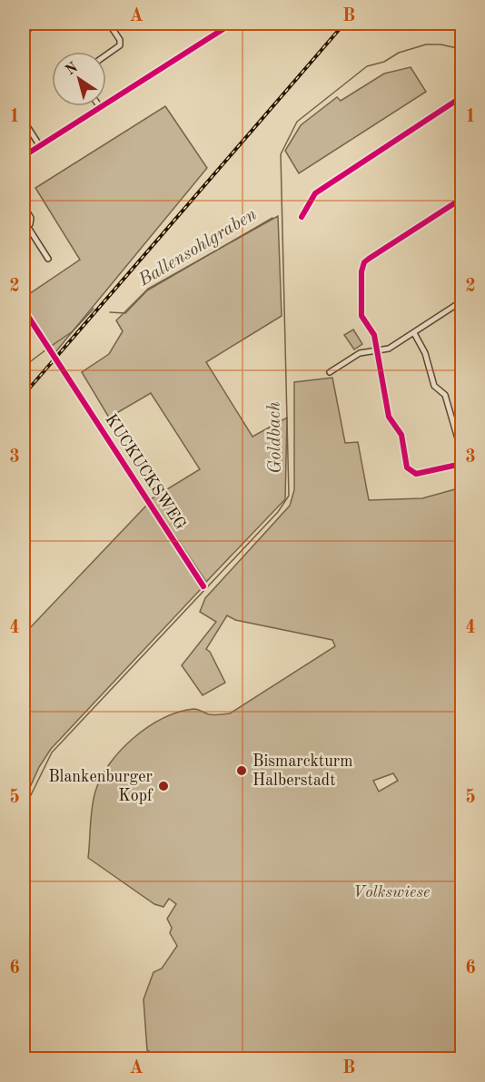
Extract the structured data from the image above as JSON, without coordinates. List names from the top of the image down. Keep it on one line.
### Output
{"streets":{"street":["KUCKUCKSWEG"]},"water":["Ballensohlgraben","Goldbach"],"parks":["Volkswiese"],"places":["Bismarckturm Halberstadt","Blankenburger Kopf"],"north":"top left","grid":{"columns":["A","B"],"rows":["1","2","3","4","5","6"]}}
